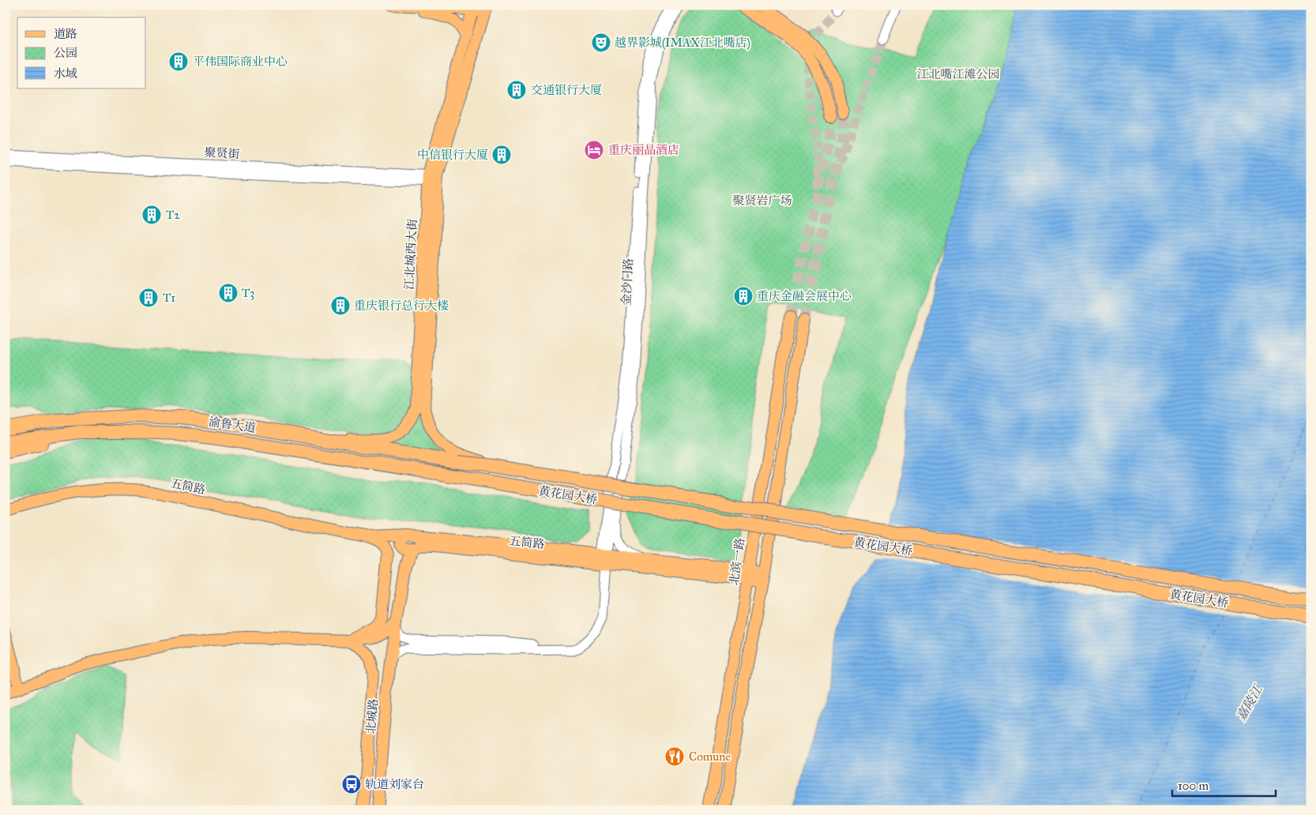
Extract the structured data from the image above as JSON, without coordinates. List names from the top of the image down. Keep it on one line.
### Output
{"streets":{"highway":["渝鲁大道","黄花园大桥"],"main road":["江北城西大街","五简路","北滨一路","北城路"],"street":["聚贤街","金沙门路"]},"crossings":[["聚贤街","江北城西大街"],["江北城西大街","渝鲁大道"],["江北城西大街","黄花园大桥"],["金沙门路","五简路"],["渝鲁大道","黄花园大桥"],["五简路","北滨一路"],["五简路","北城路"]],"water":["嘉陵江"],"parks":["江北嘴江滩公园","聚贤岩广场"],"places":{"theatre":["越界影城(IMAX江北嘴店)"],"building":["平伟国际商业中心","交通银行大厦","中信银行大厦","T2","T3","重庆金融会展中心","T1","重庆银行总行大楼"],"hotel":["重庆丽晶酒店"],"restaurant":["Comune"],"bus stop":["轨道刘家台"]},"legend":["道路","公园","水域"],"scale_bar":"100 m"}
